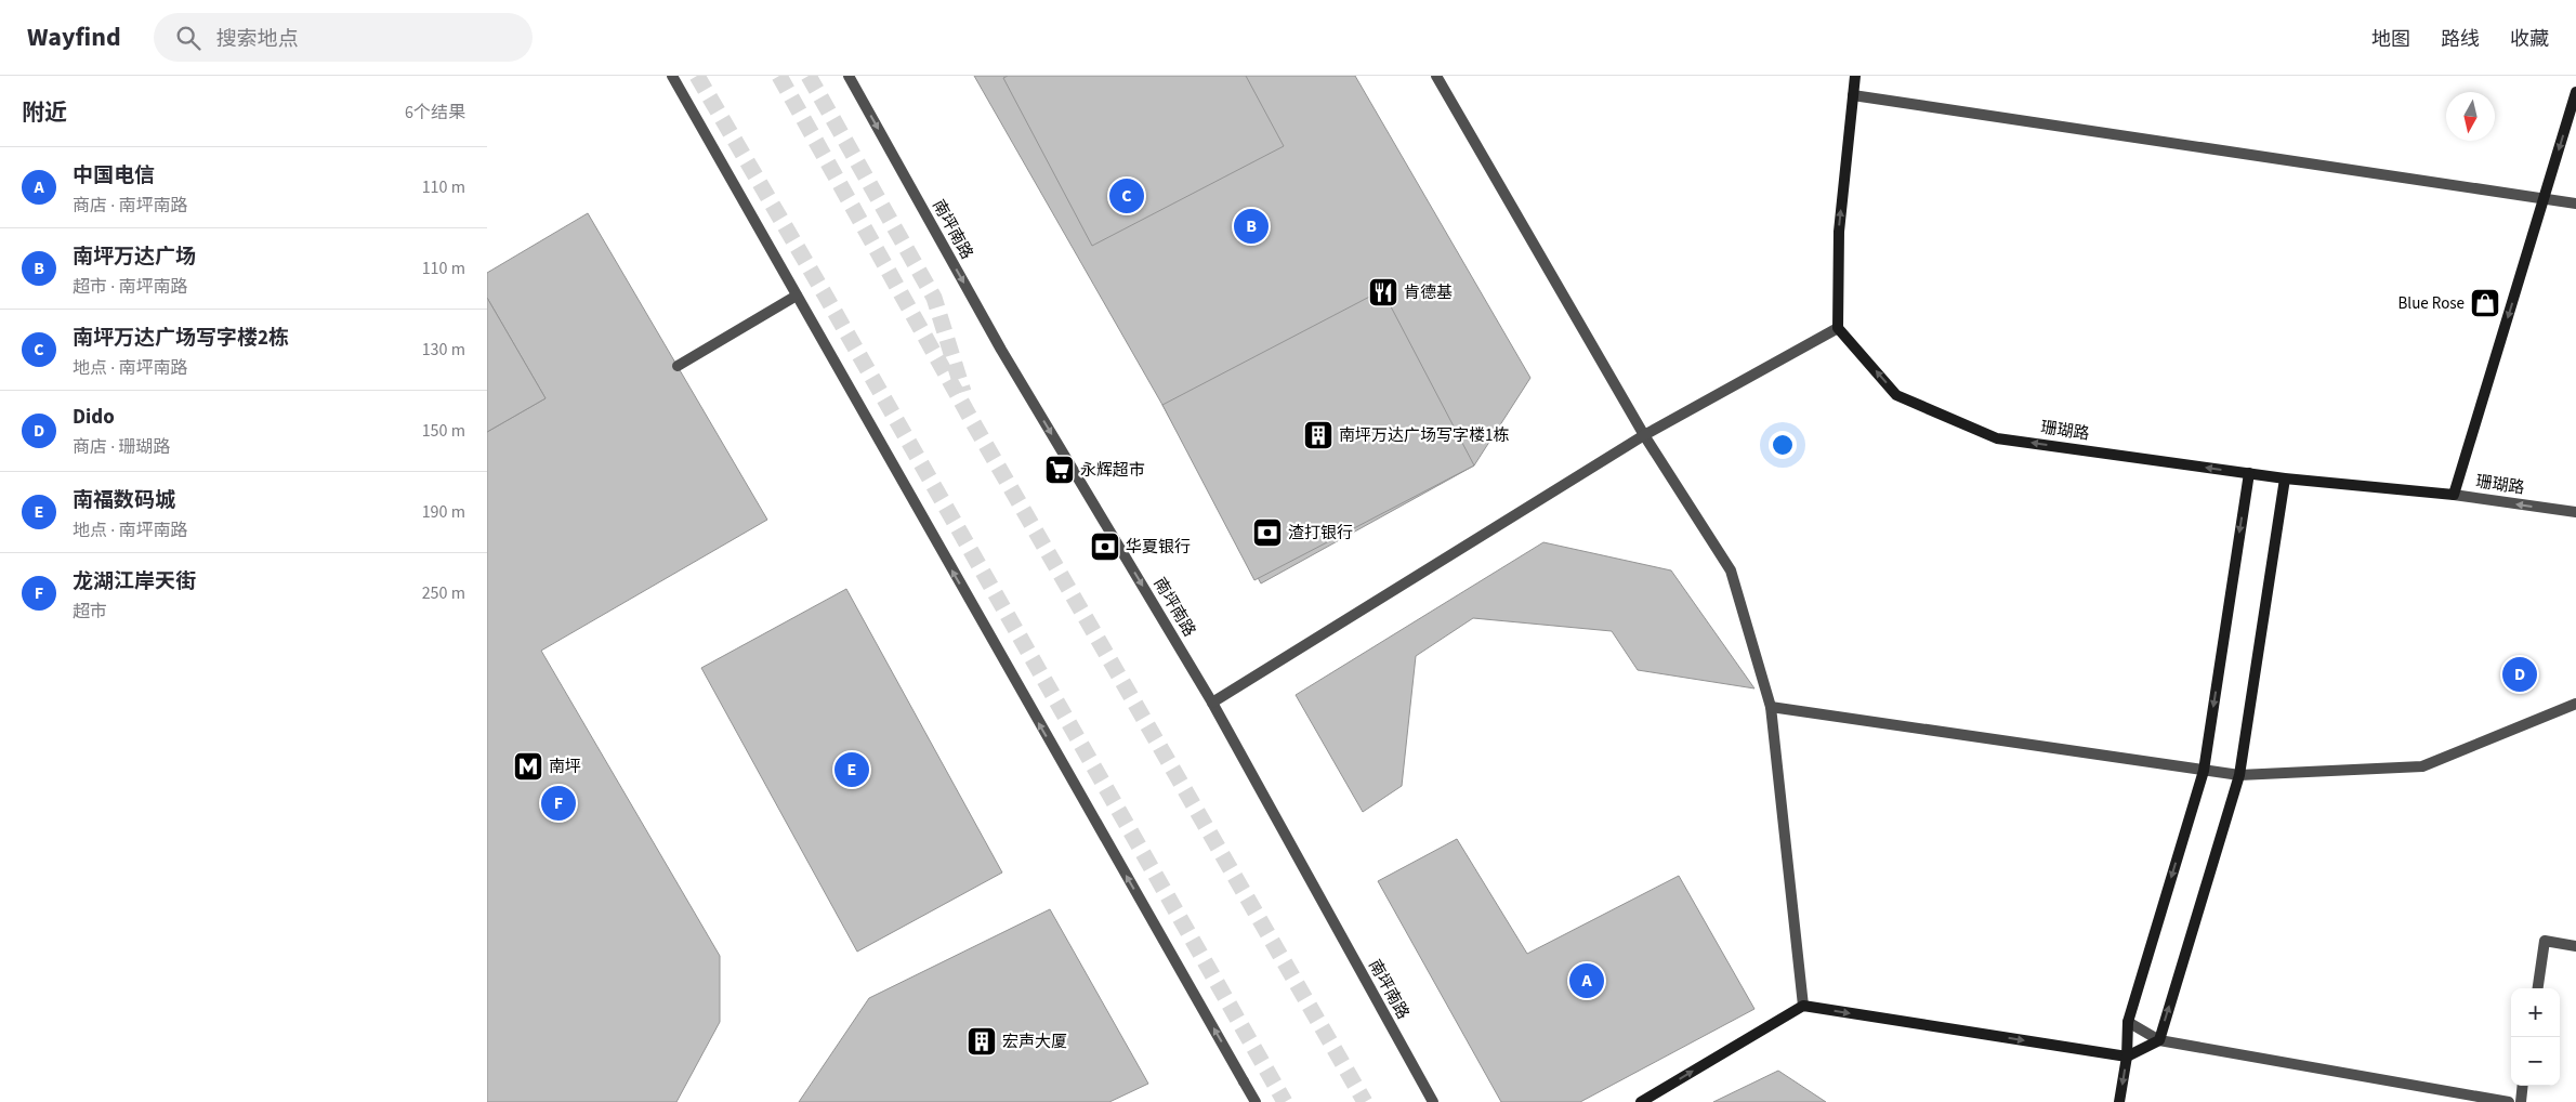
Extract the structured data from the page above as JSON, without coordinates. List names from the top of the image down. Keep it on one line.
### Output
{"streets":{"street":["南坪南路","珊瑚路"]},"one_way":["南坪南路","珊瑚路"],"places":{"restaurant":["肯德基"],"shop":["Blue Rose"],"building":["南坪万达广场写字楼1栋","宏声大厦"],"supermarket":["永辉超市"],"bank":["渣打银行","华夏银行"],"metro station":["南坪"]},"north":"bottom","page":{"header":"Wayfind","search":"搜索地点","nav":["地图","路线","收藏"],"heading":["附近","6个结果"],"list":[{"mark":"A","name":"中国电信","note":"商店 · 南坪南路","value":"110 m"},{"mark":"B","name":"南坪万达广场","note":"超市 · 南坪南路","value":"110 m"},{"mark":"C","name":"南坪万达广场写字楼2栋","note":"地点 · 南坪南路","value":"130 m"},{"mark":"D","name":"Dido","note":"商店 · 珊瑚路","value":"150 m"},{"mark":"E","name":"南福数码城","note":"地点 · 南坪南路","value":"190 m"},{"mark":"F","name":"龙湖江岸天街","note":"超市","value":"250 m"}],"pins":["C","B","D","E","F","A"],"map_buttons":["+","−"]}}
